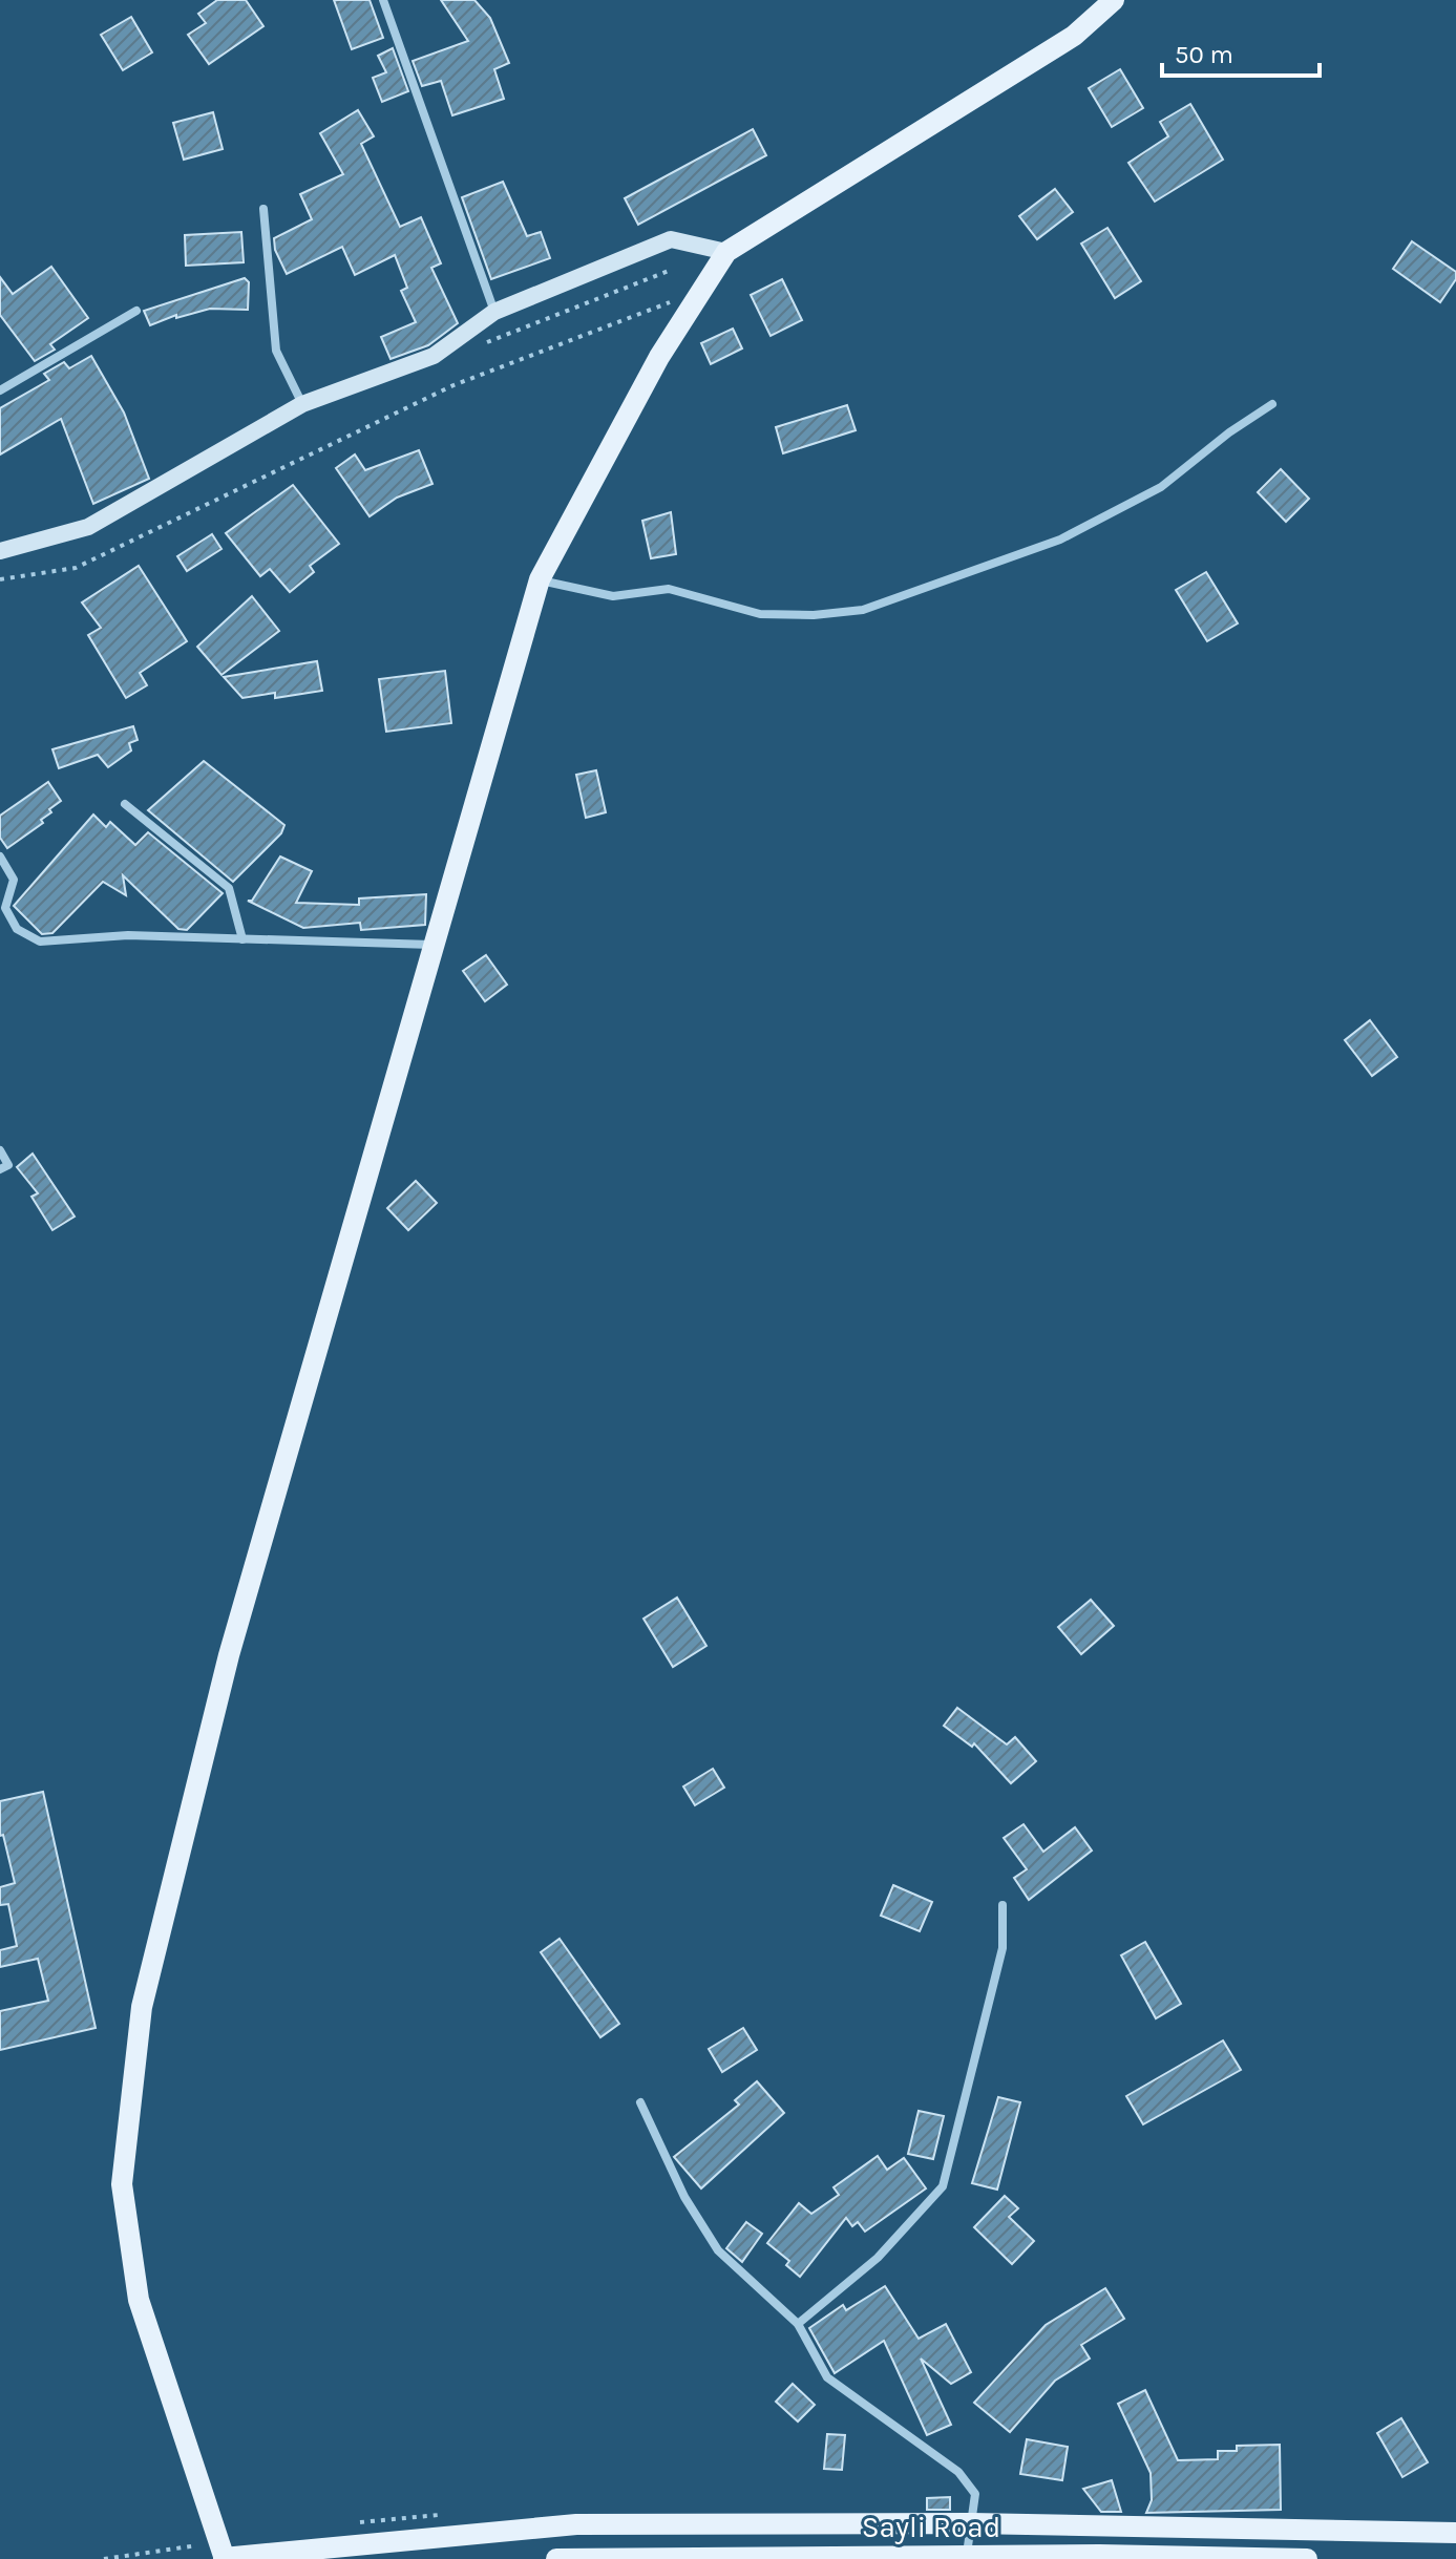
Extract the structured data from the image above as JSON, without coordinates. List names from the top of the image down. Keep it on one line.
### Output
{"streets":{"main road":["Sayli Road"]},"scale_bar":"50 m"}
